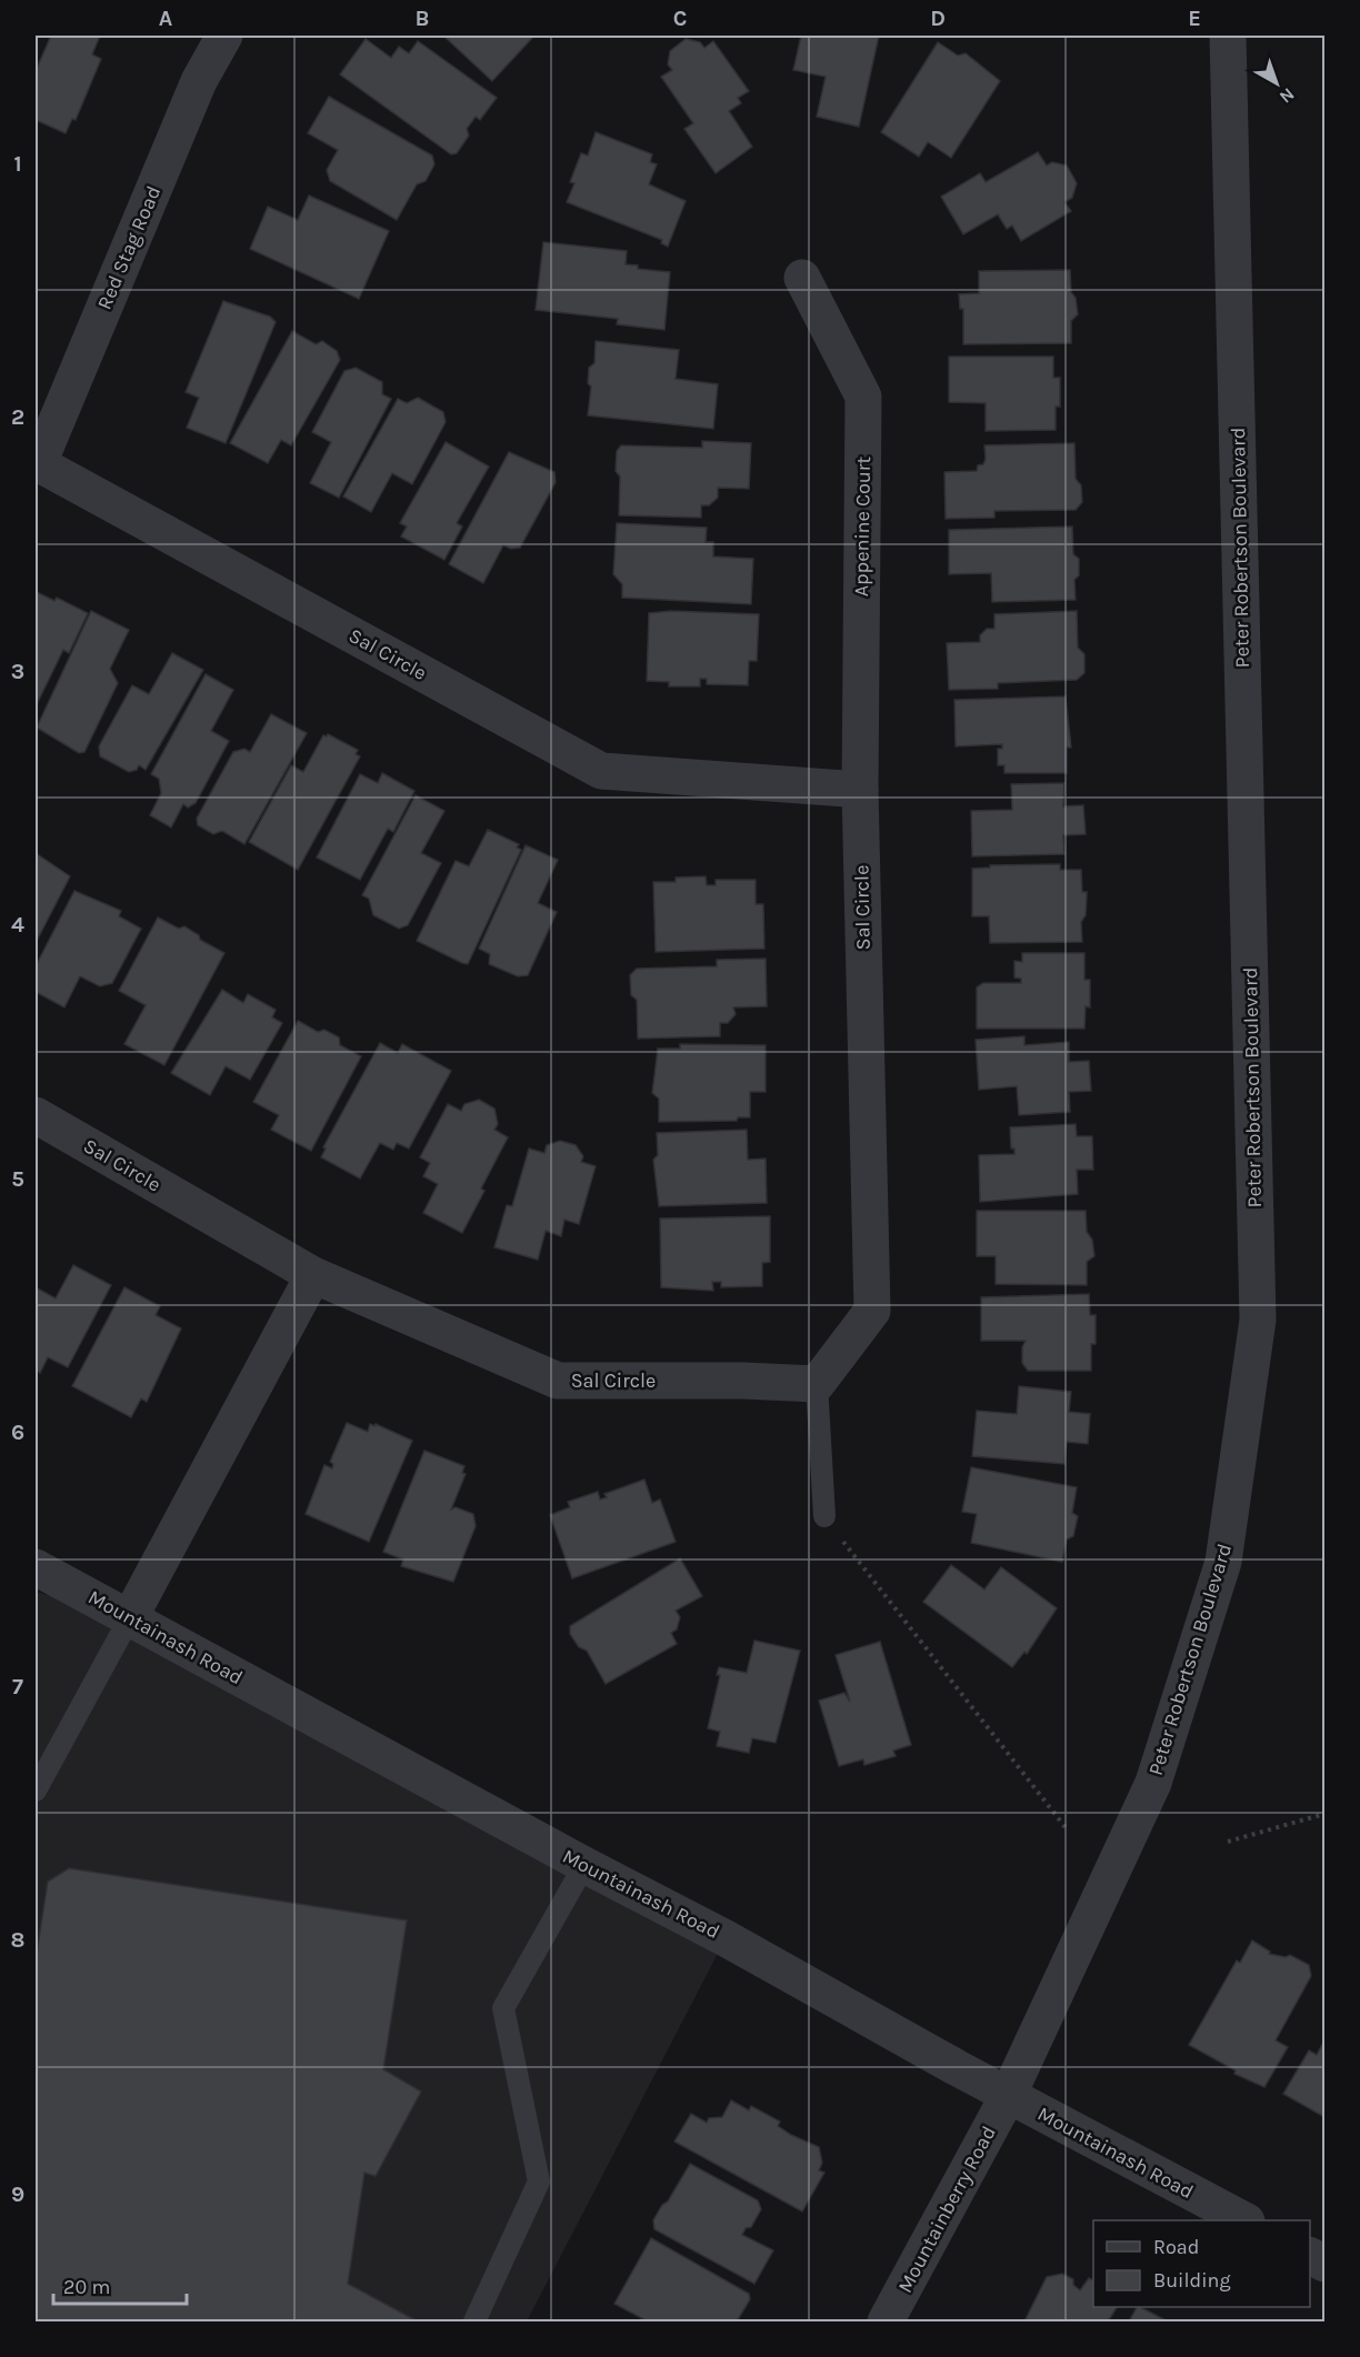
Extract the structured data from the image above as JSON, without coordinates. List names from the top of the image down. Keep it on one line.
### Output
{"streets":{"street":["Red Stag Road","Appenine Court","Peter Robertson Boulevard","Sal Circle","Mountainash Road","Mountainberry Road"]},"crossings":[["Red Stag Road","Sal Circle"],["Appenine Court","Sal Circle"],["Peter Robertson Boulevard","Mountainash Road"],["Peter Robertson Boulevard","Mountainberry Road"],["Mountainash Road","Mountainberry Road"]],"legend":["Road","Building"],"scale_bar":"20 m","north":"bottom right","grid":{"columns":["A","B","C","D","E"],"rows":["1","2","3","4","5","6","7","8","9"]}}
